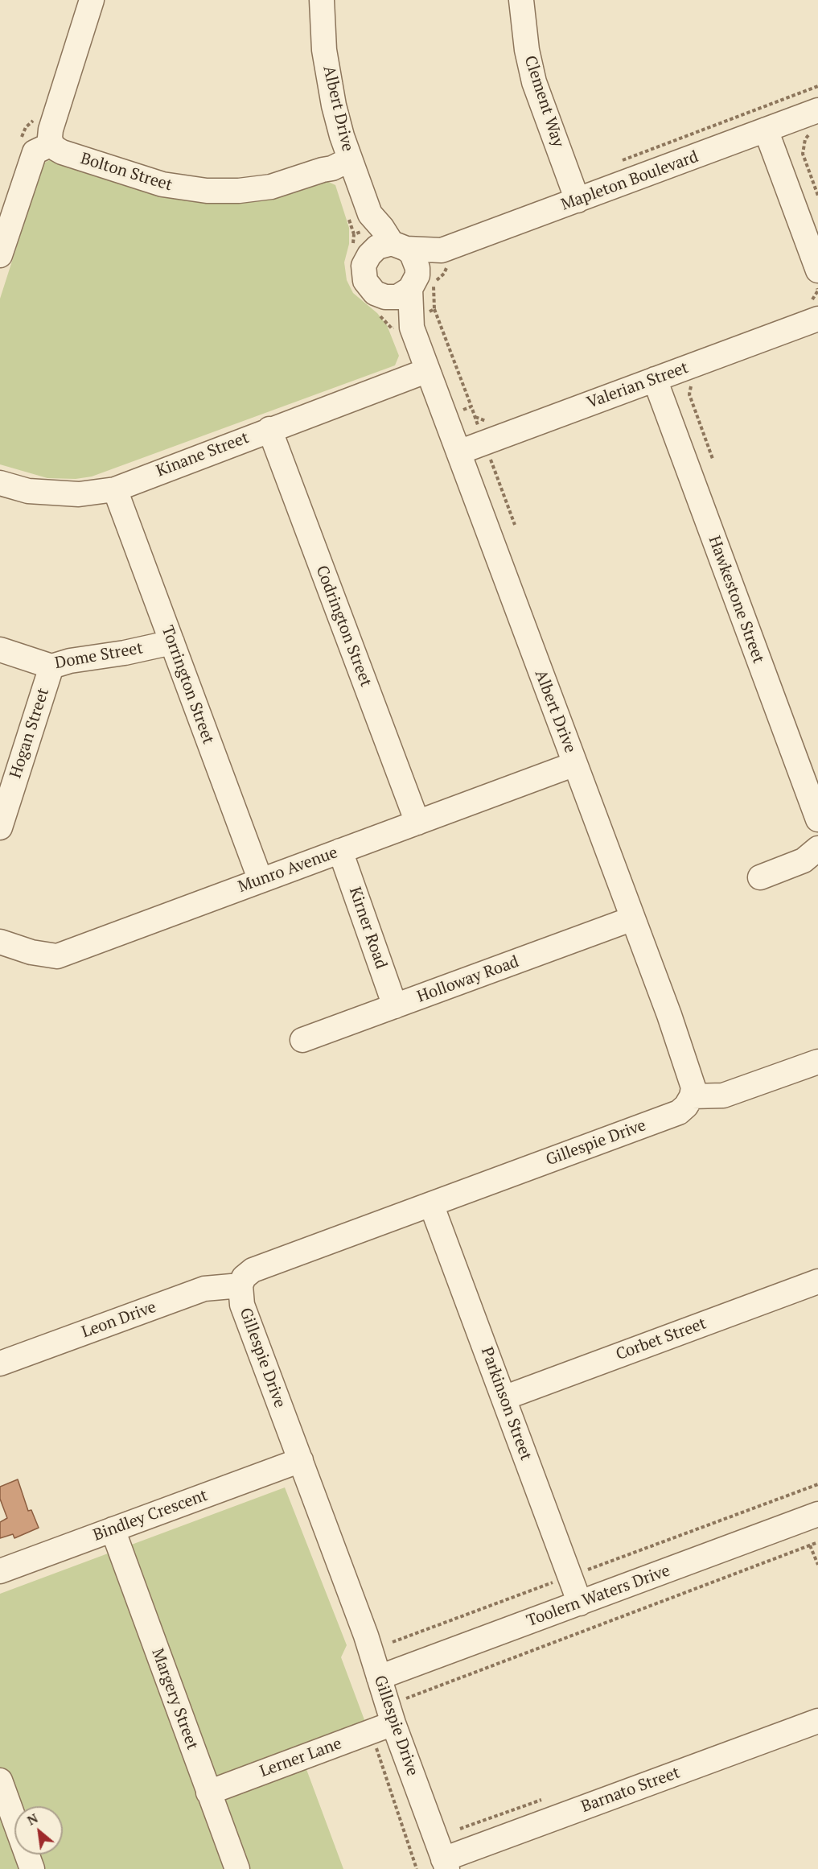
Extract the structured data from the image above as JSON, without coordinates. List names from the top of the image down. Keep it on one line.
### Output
{"streets":{"street":["Clement Way","Albert Drive","Bolton Street","Mapleton Boulevard","Valerian Street","Kinane Street","Hawkestone Street","Codrington Street","Dome Street","Torrington Street","Hogan Street","Munro Avenue","Kirner Road","Holloway Road","Gillespie Drive","Leon Drive","Corbet Street","Parkinson Street","Bindley Crescent","Toolern Waters Drive","Margery Street","Lerner Lane","Barnato Street"]},"crossings":[["Clement Way","Mapleton Boulevard"],["Albert Drive","Bolton Street"],["Albert Drive","Mapleton Boulevard"],["Albert Drive","Valerian Street"],["Albert Drive","Kinane Street"],["Albert Drive","Munro Avenue"],["Albert Drive","Holloway Road"],["Albert Drive","Gillespie Drive"],["Valerian Street","Hawkestone Street"],["Kinane Street","Codrington Street"],["Kinane Street","Torrington Street"],["Codrington Street","Munro Avenue"],["Dome Street","Torrington Street"],["Dome Street","Hogan Street"],["Torrington Street","Munro Avenue"],["Munro Avenue","Kirner Road"],["Kirner Road","Holloway Road"],["Gillespie Drive","Leon Drive"],["Gillespie Drive","Parkinson Street"],["Gillespie Drive","Bindley Crescent"],["Gillespie Drive","Toolern Waters Drive"],["Gillespie Drive","Lerner Lane"],["Gillespie Drive","Barnato Street"],["Corbet Street","Parkinson Street"],["Parkinson Street","Toolern Waters Drive"],["Bindley Crescent","Margery Street"],["Margery Street","Lerner Lane"]],"north":"top left"}
